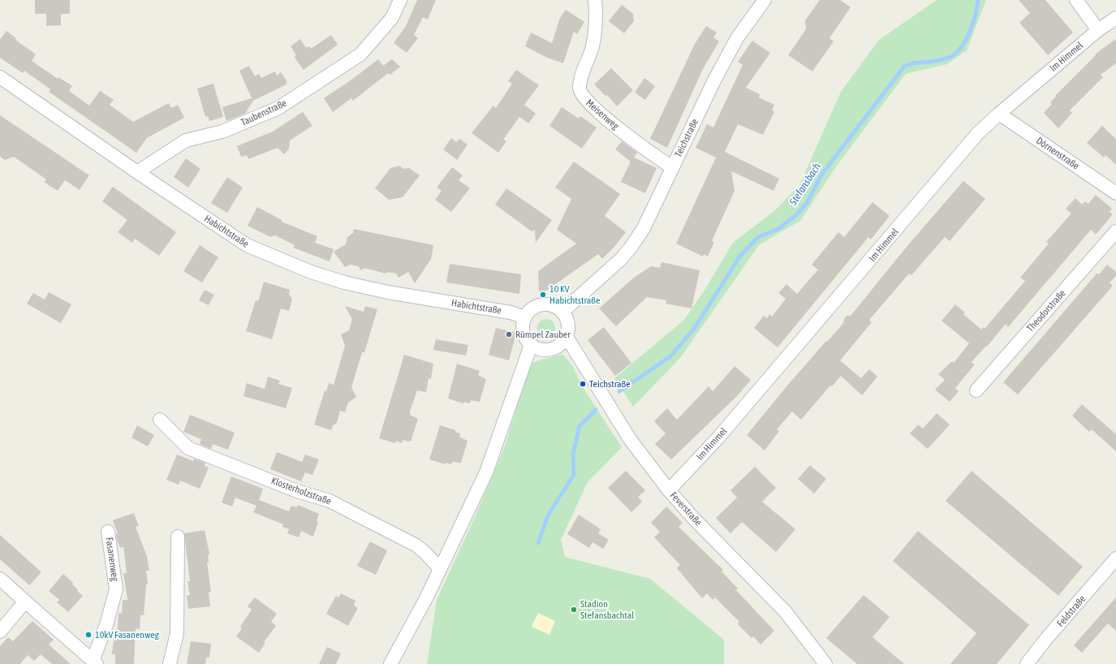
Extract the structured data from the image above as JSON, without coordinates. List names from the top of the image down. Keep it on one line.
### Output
{"streets":{"street":["Im Himmel","Taubenstraße","Meisenweg","Teichstraße","Dörnenstraße","Habichtstraße","Theodorstraße","Klosterholzstraße","Feverstraße","Fasanenweg","Feldstraße"]},"crossings":[["Im Himmel","Dörnenstraße"],["Im Himmel","Feverstraße"],["Taubenstraße","Habichtstraße"],["Meisenweg","Teichstraße"],["Teichstraße","Habichtstraße"],["Teichstraße","Feverstraße"],["Habichtstraße","Feverstraße"]],"water":["Stefansbach"],"places":["10 KV Habichtstraße","Rümpel Zauber","Teichstraße","Stadion Stefansbachtal","10kV Fasanenweg"]}
